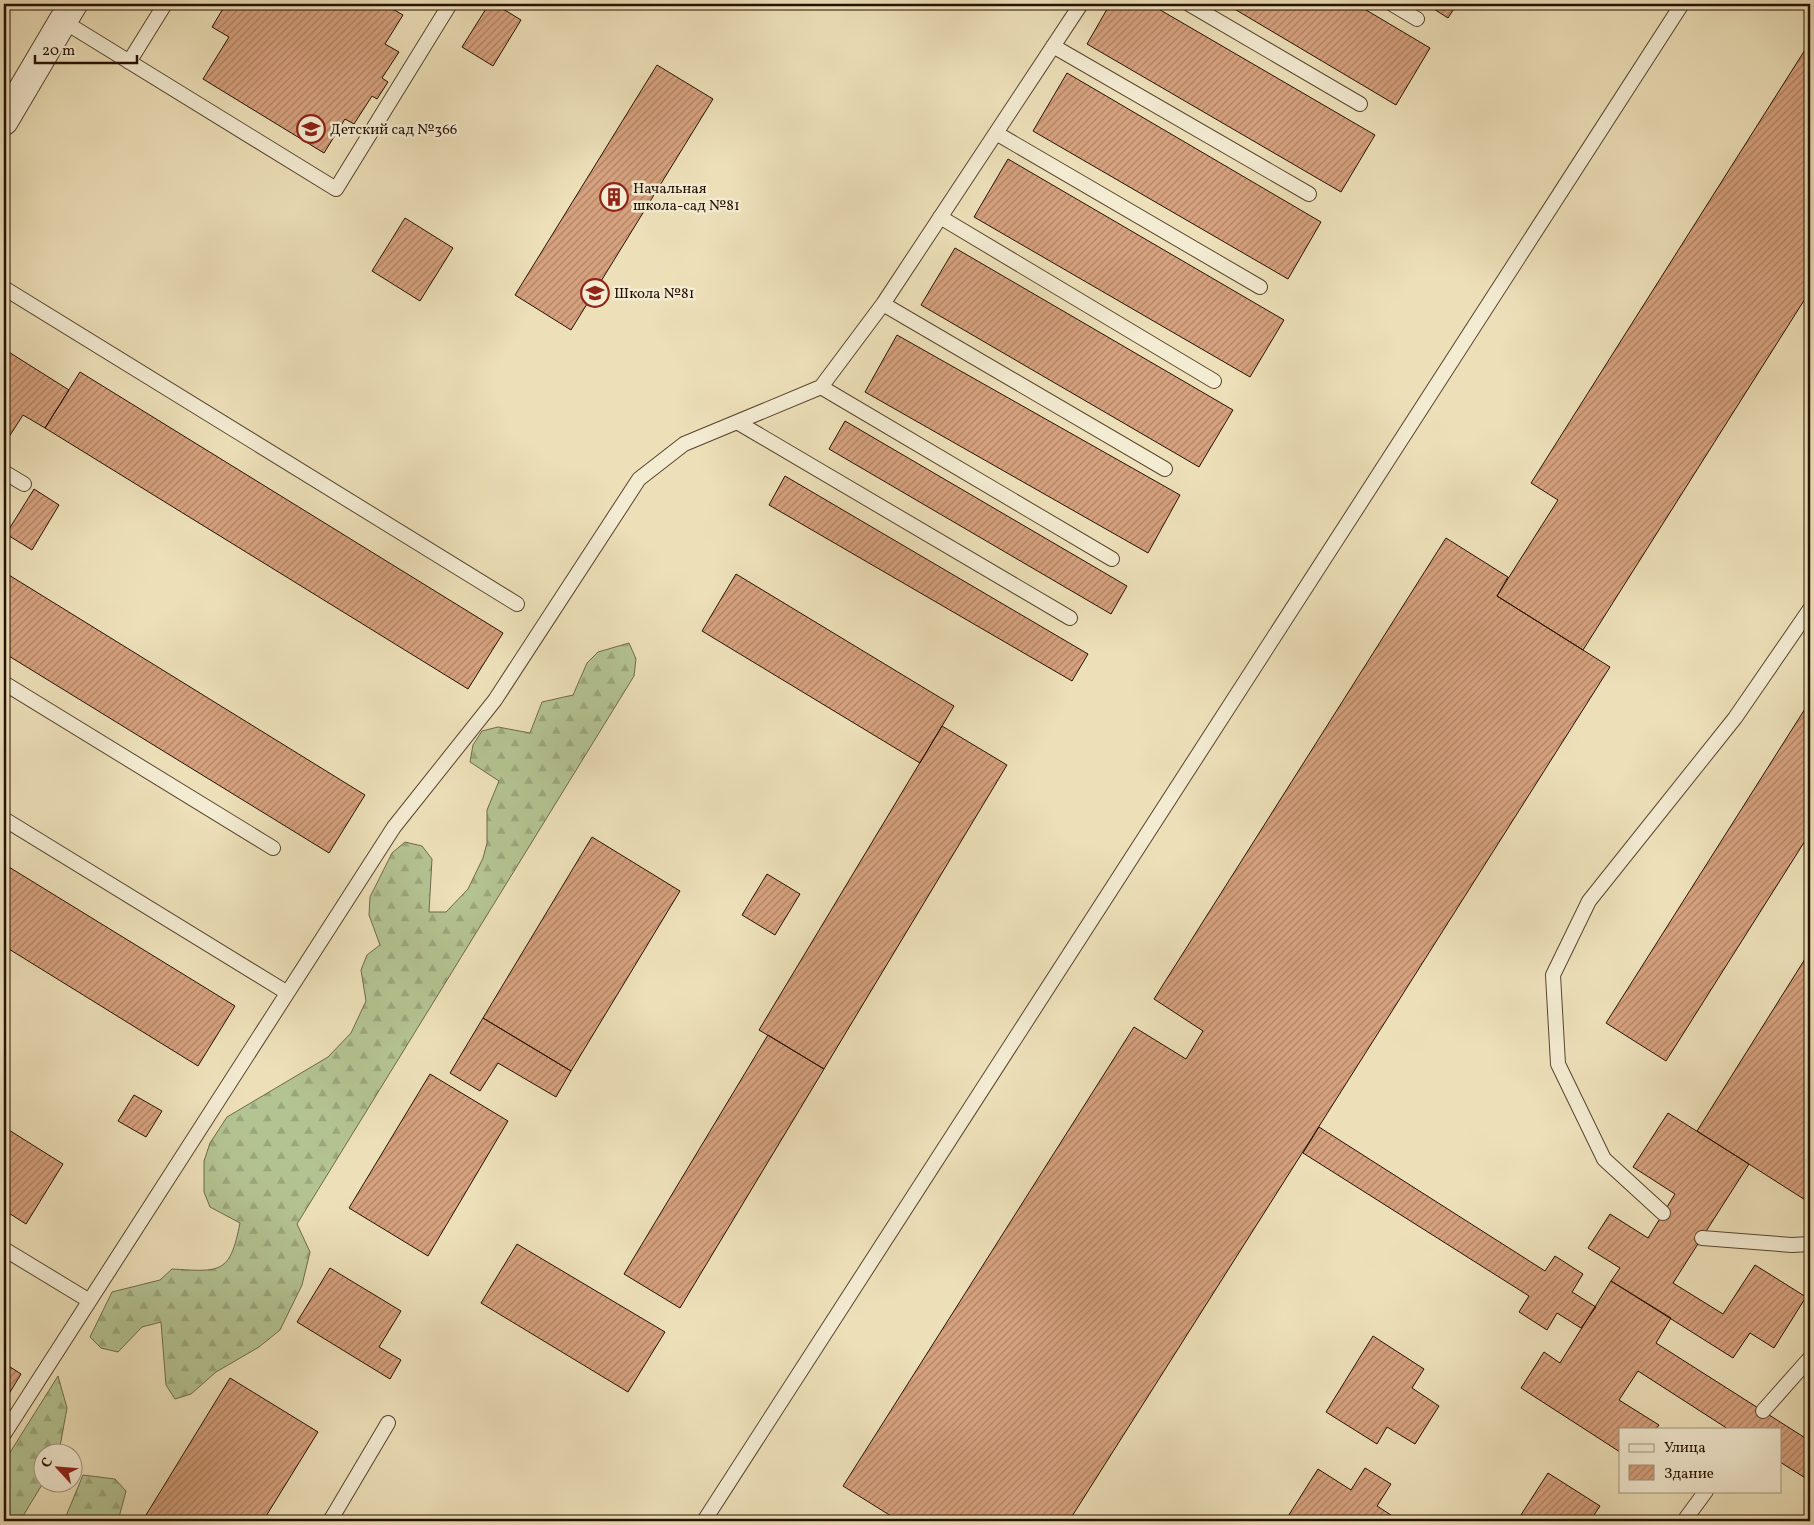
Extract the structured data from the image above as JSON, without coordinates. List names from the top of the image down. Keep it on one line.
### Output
{"places":{"school or university":["Детский сад №366","Школа №81"],"building":["Начальная школа-сад №81"]},"legend":["Улица","Здание"],"scale_bar":"20 m","north":"top left"}
